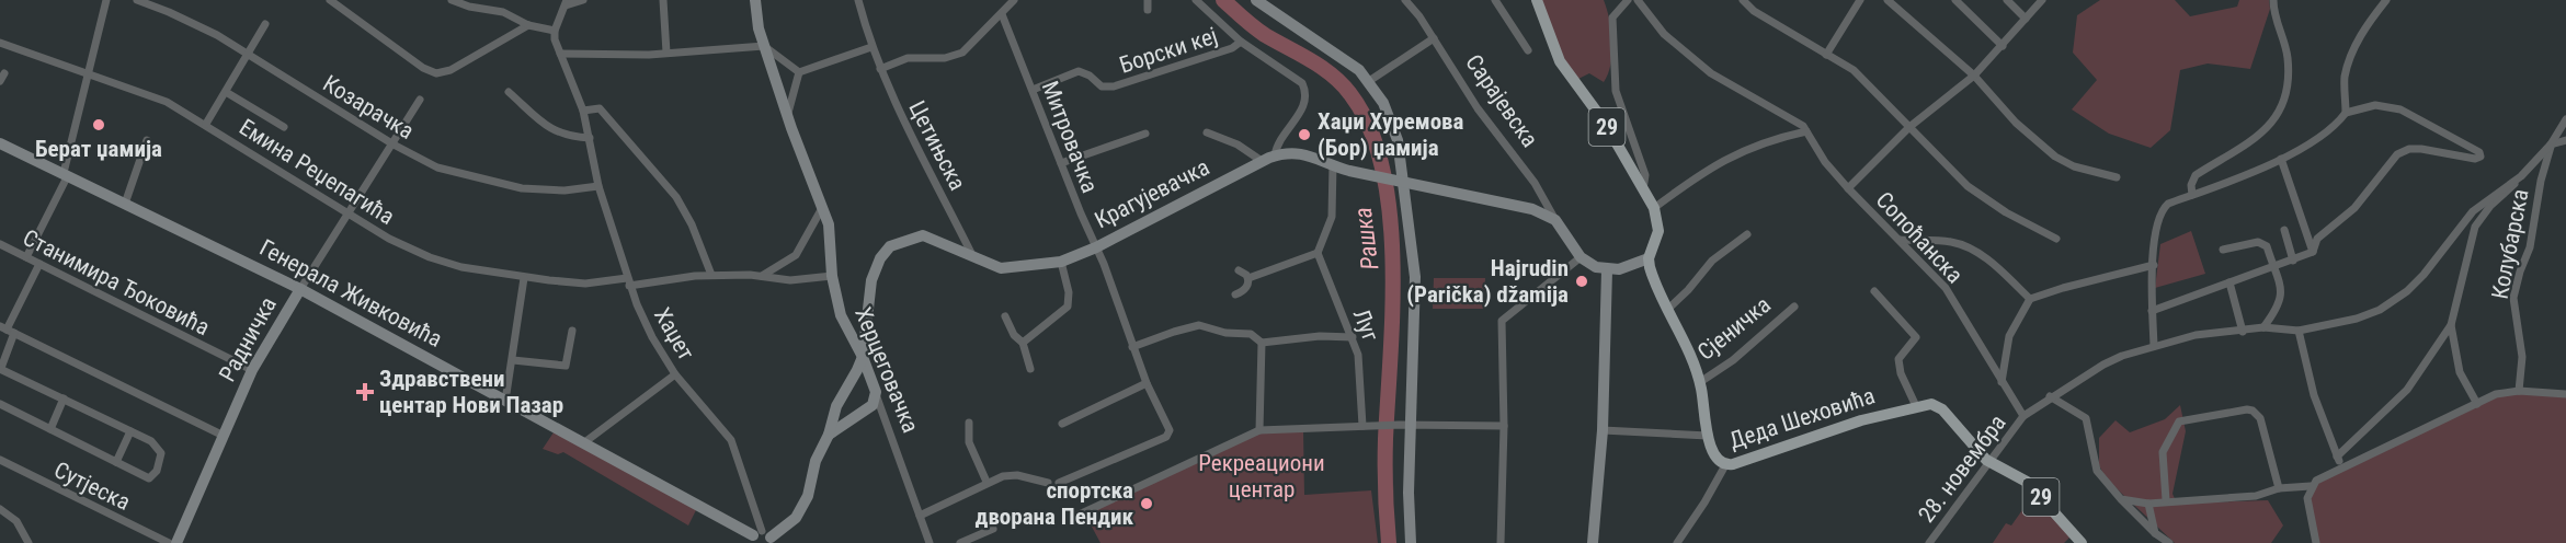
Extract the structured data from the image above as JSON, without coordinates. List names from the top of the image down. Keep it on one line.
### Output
{"streets":{"main road":["29","Сјеничка","Деда Шеховића"],"street":["Борски кеј","Сарајевска","Козарачка","Митровачка","Цетињска","Емина Реџепагића","Крагујевачка","Сопоћанска","Колубарска","Станимира Ђоковића","Генерала Живковића","Луг","Хаџет","Радничка","Херцеговачка","28. новембра","Сутјеска"]},"crossings":[["Борски кеј","Митровачка"],["Борски кеј","Крагујевачка"],["Козарачка","Хаџет"],["Козарачка","Радничка"],["29","Сјеничка"],["29","Деда Шеховића"],["29","28. новембра"],["Митровачка","Крагујевачка"],["Цетињска","Крагујевачка"],["Емина Реџепагића","Хаџет"],["Емина Реџепагића","Радничка"],["Крагујевачка","Херцеговачка"],["Сопоћанска","28. новембра"],["Колубарска","28. новембра"],["Станимира Ђоковића","Радничка"],["Генерала Живковића","Хаџет"],["Генерала Живковића","Радничка"],["Сјеничка","Деда Шеховића"],["Деда Шеховића","28. новембра"]],"water":["Рашка"],"parks":["Рекреациони центар"],"places":{"other":["Берат џамија","Хаџи Хуремова (Бор) џамија","Hajrudin (Parička) džamija","спортска дворана Пендик"],"health":["Здравствени центар Нови Пазар"]}}
